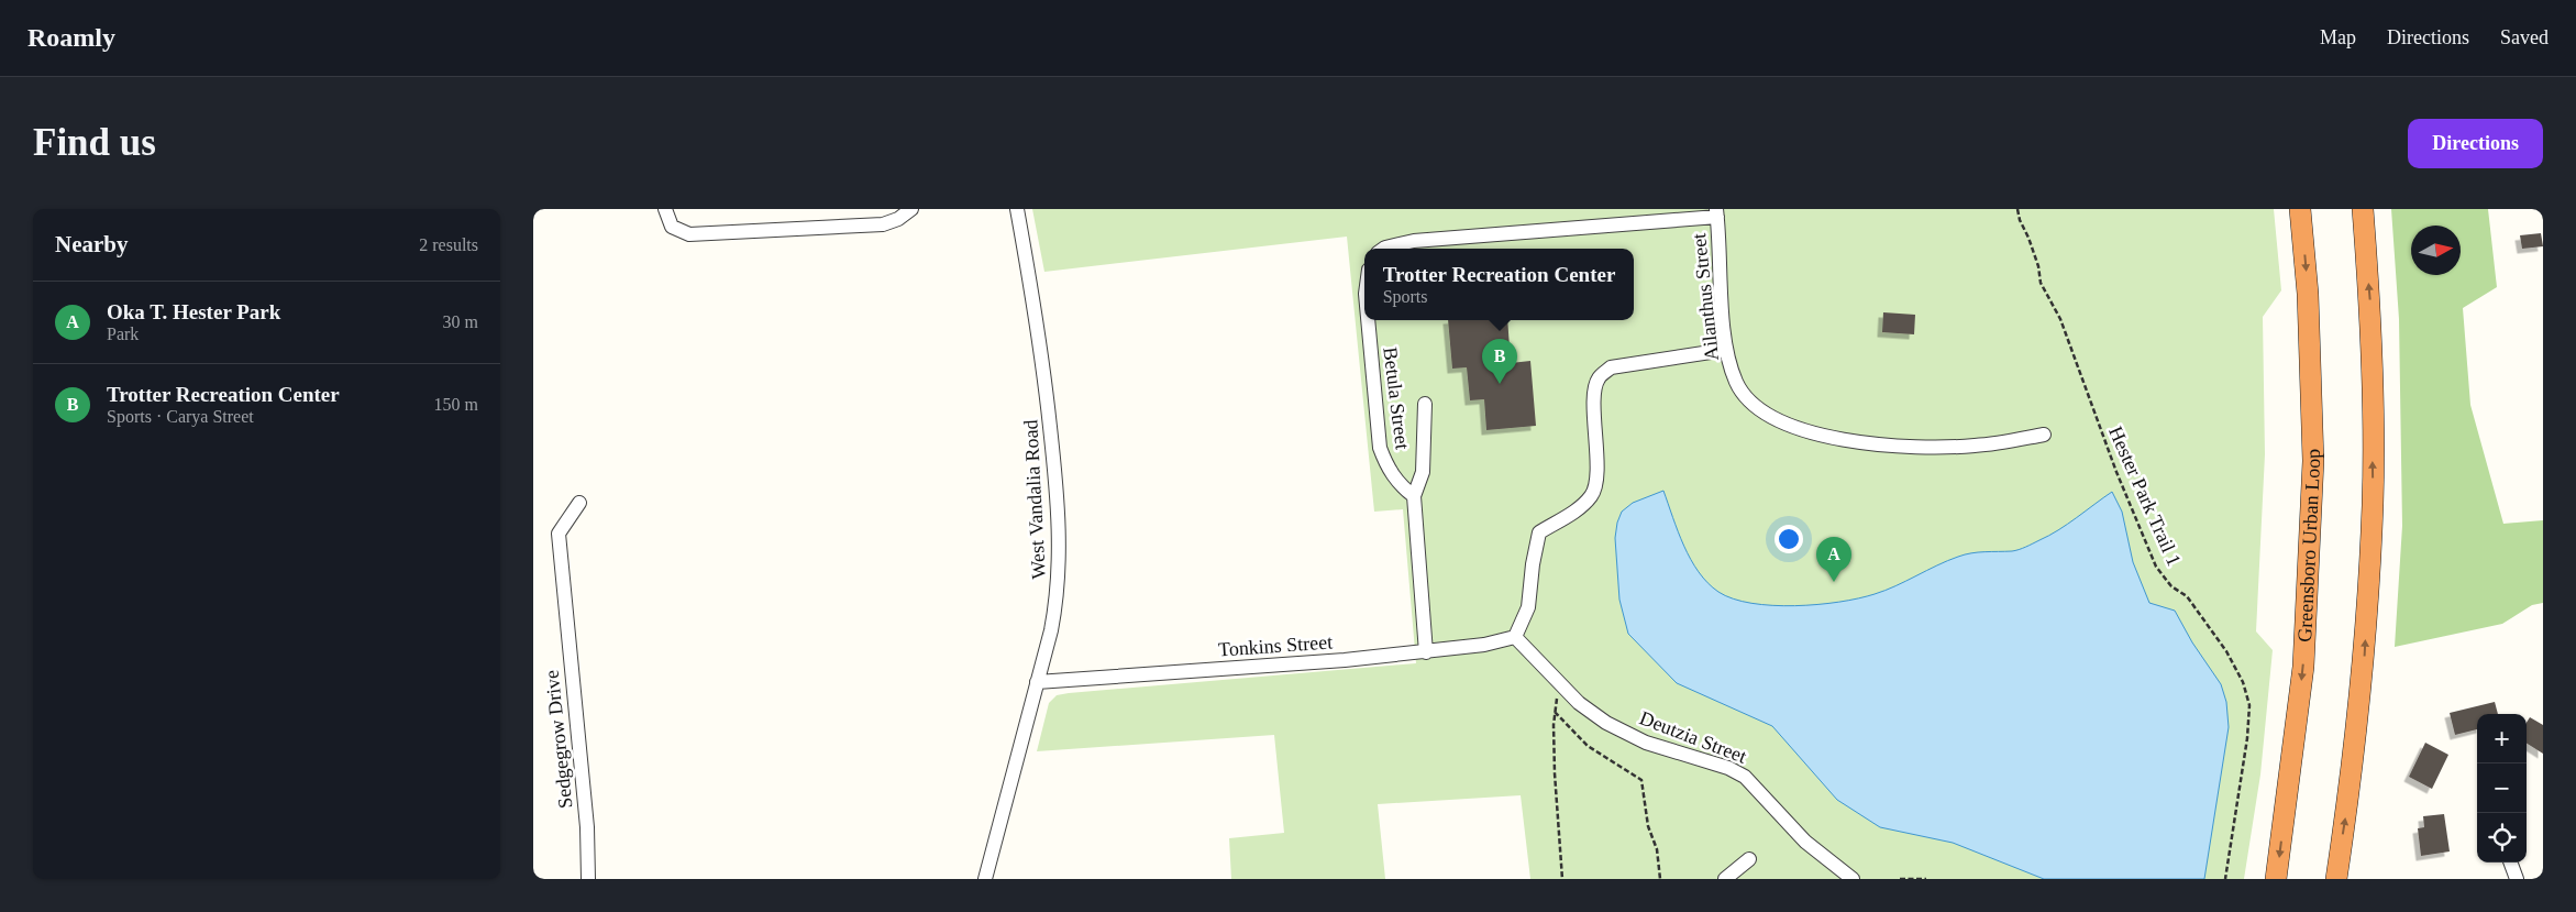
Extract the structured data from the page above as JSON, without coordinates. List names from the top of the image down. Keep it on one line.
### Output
{"streets":{"highway":["Greensboro Urban Loop"],"street":["Ailanthus Street","Betula Street","West Vandalia Road","Tonkins Street","Deutzia Street","Sedgegrow Drive"],"path":["Hester Park Trail 1"]},"crossings":[["West Vandalia Road","Tonkins Street"],["Tonkins Street","Deutzia Street"]],"north":"right","page":{"header":"Roamly","nav":["Map","Directions","Saved"],"buttons":"Directions","title":"Find us","heading":["Nearby","2 results"],"popup":["Trotter Recreation Center","Sports"],"list":[{"mark":"A","name":"Oka T. Hester Park","note":"Park","value":"30 m"},{"mark":"B","name":"Trotter Recreation Center","note":"Sports · Carya Street","value":"150 m"}],"pins":["B","A"],"map_buttons":["+","−"]}}
